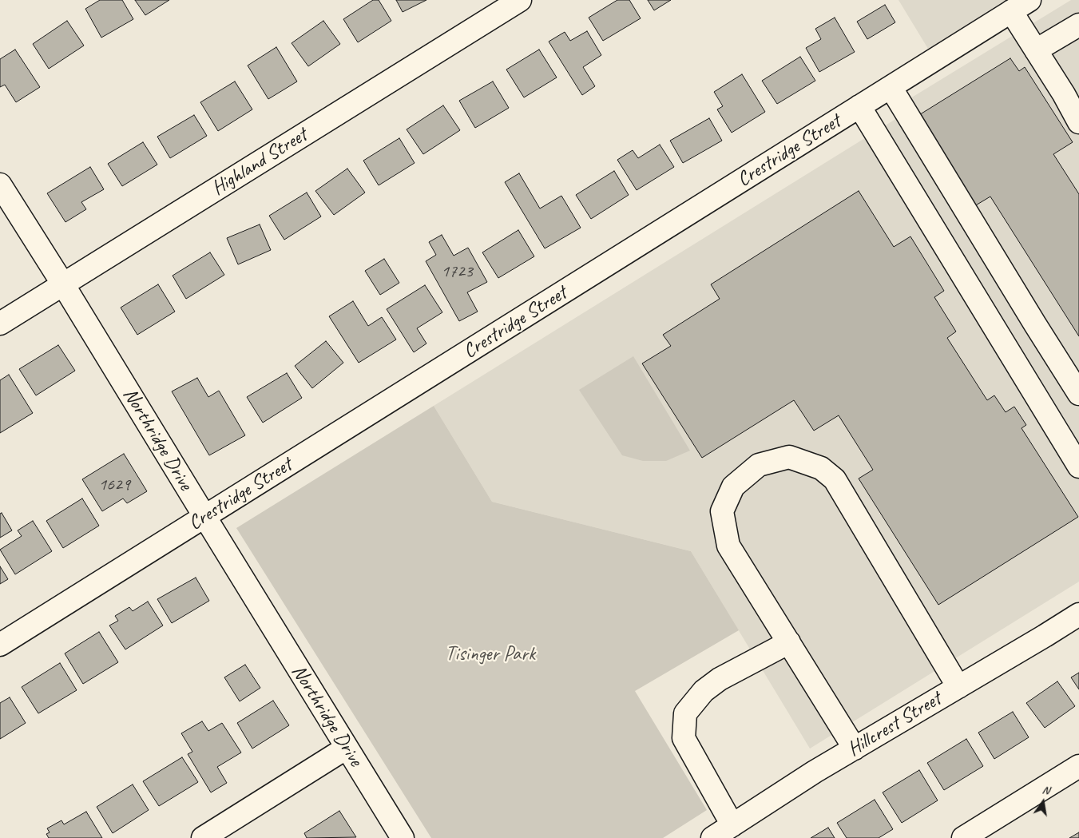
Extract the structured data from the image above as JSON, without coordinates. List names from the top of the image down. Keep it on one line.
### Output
{"streets":{"street":["Crestridge Street","Highland Street","Northridge Drive","Hillcrest Street"]},"crossings":[["Crestridge Street","Northridge Drive"],["Highland Street","Northridge Drive"]],"parks":["Tisinger Park"],"house_numbers":["1723","1629"],"north":"top"}
